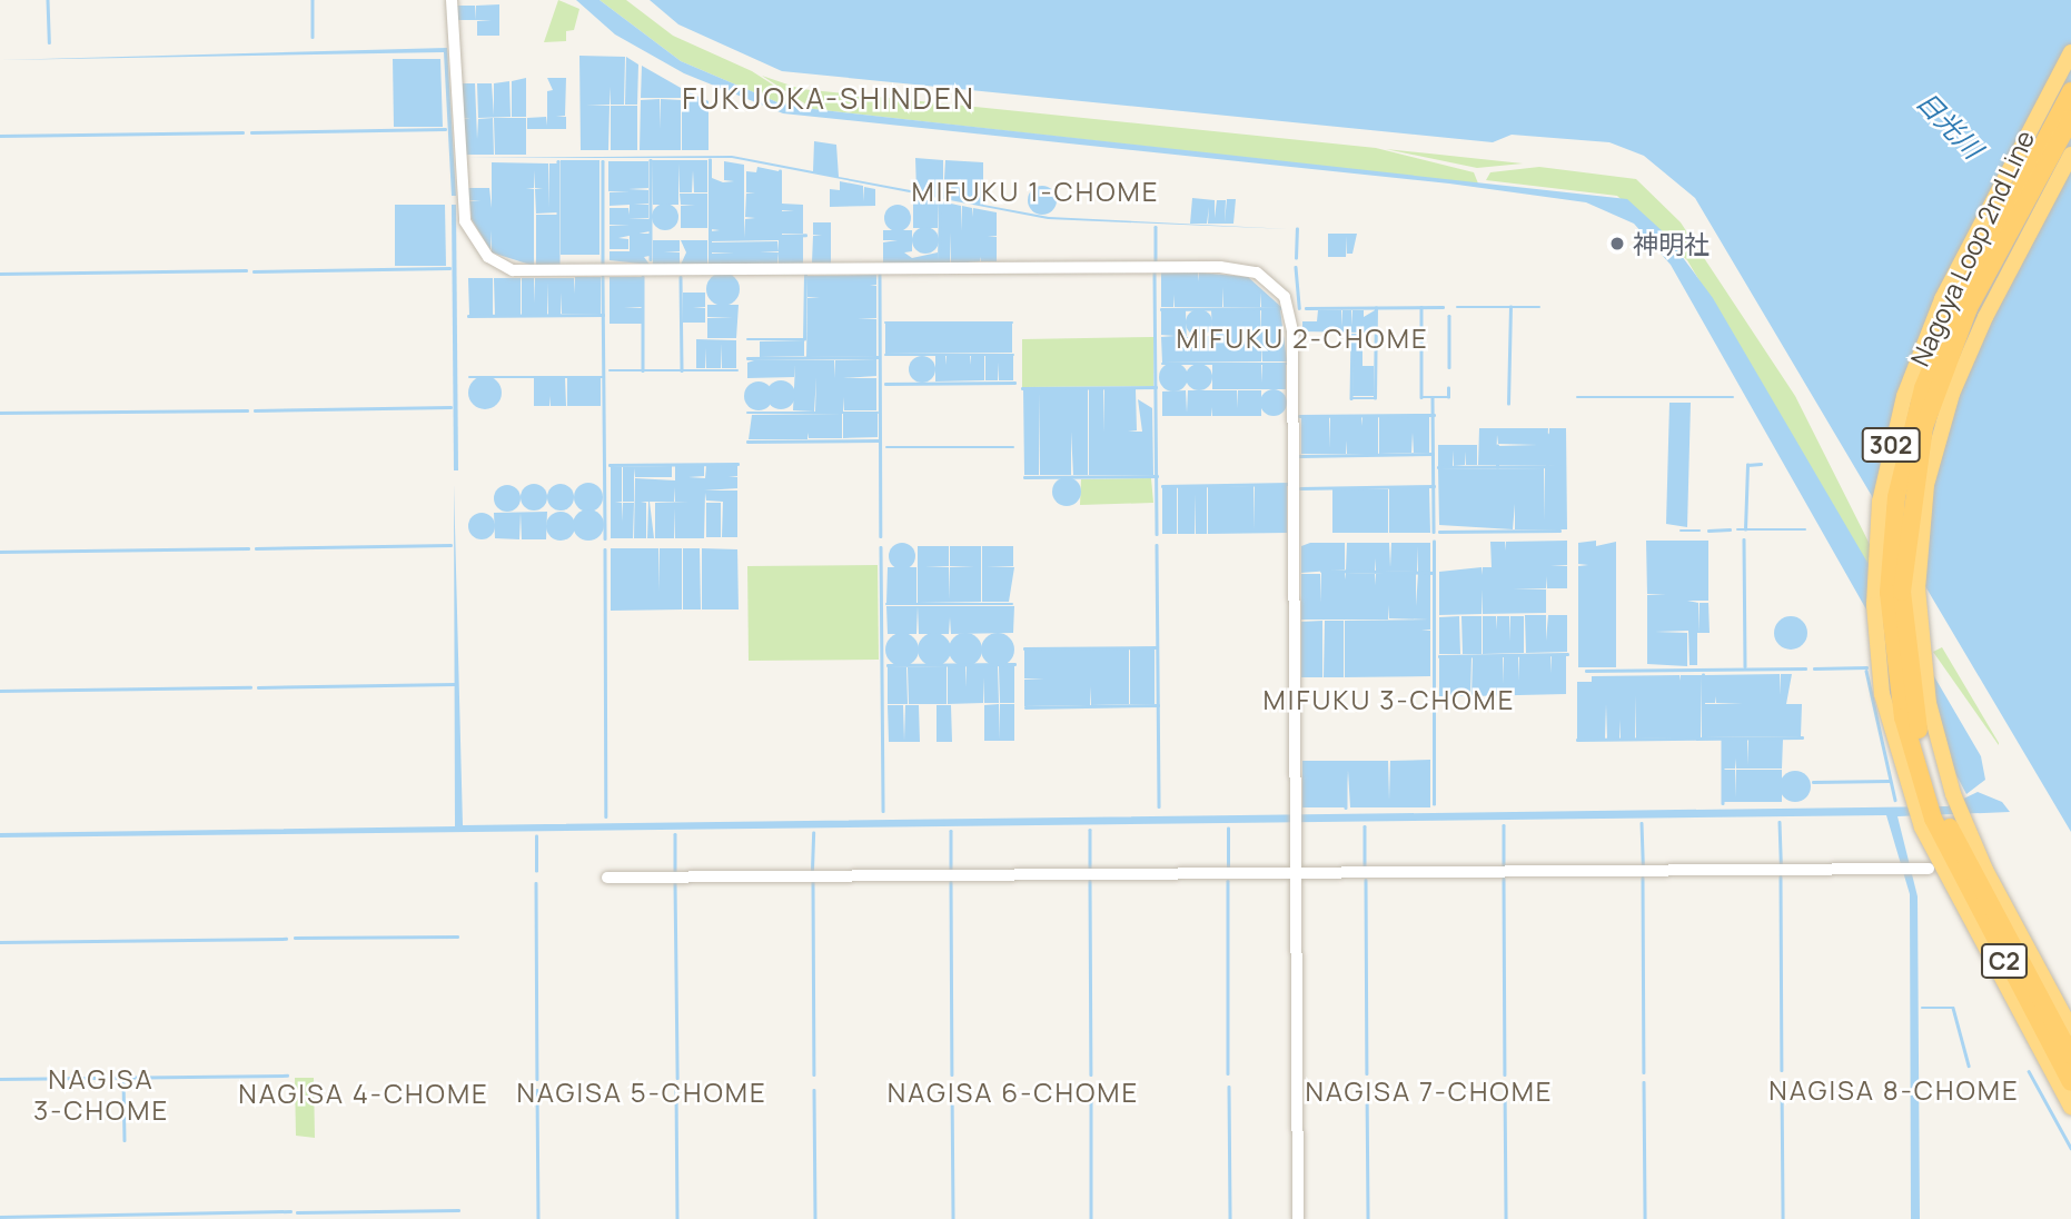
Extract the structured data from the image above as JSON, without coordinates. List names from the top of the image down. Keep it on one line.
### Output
{"streets":{"highway":["Nagoya Loop 2nd Line","302","C2"]},"districts":["FUKUOKA-SHINDEN","MIFUKU 1-CHOME","MIFUKU 2-CHOME","MIFUKU 3-CHOME","NAGISA 3-CHOME","NAGISA 8-CHOME","NAGISA 7-CHOME","NAGISA 5-CHOME","NAGISA 6-CHOME","NAGISA 4-CHOME"],"water":["日光川"],"places":["神明社"]}
